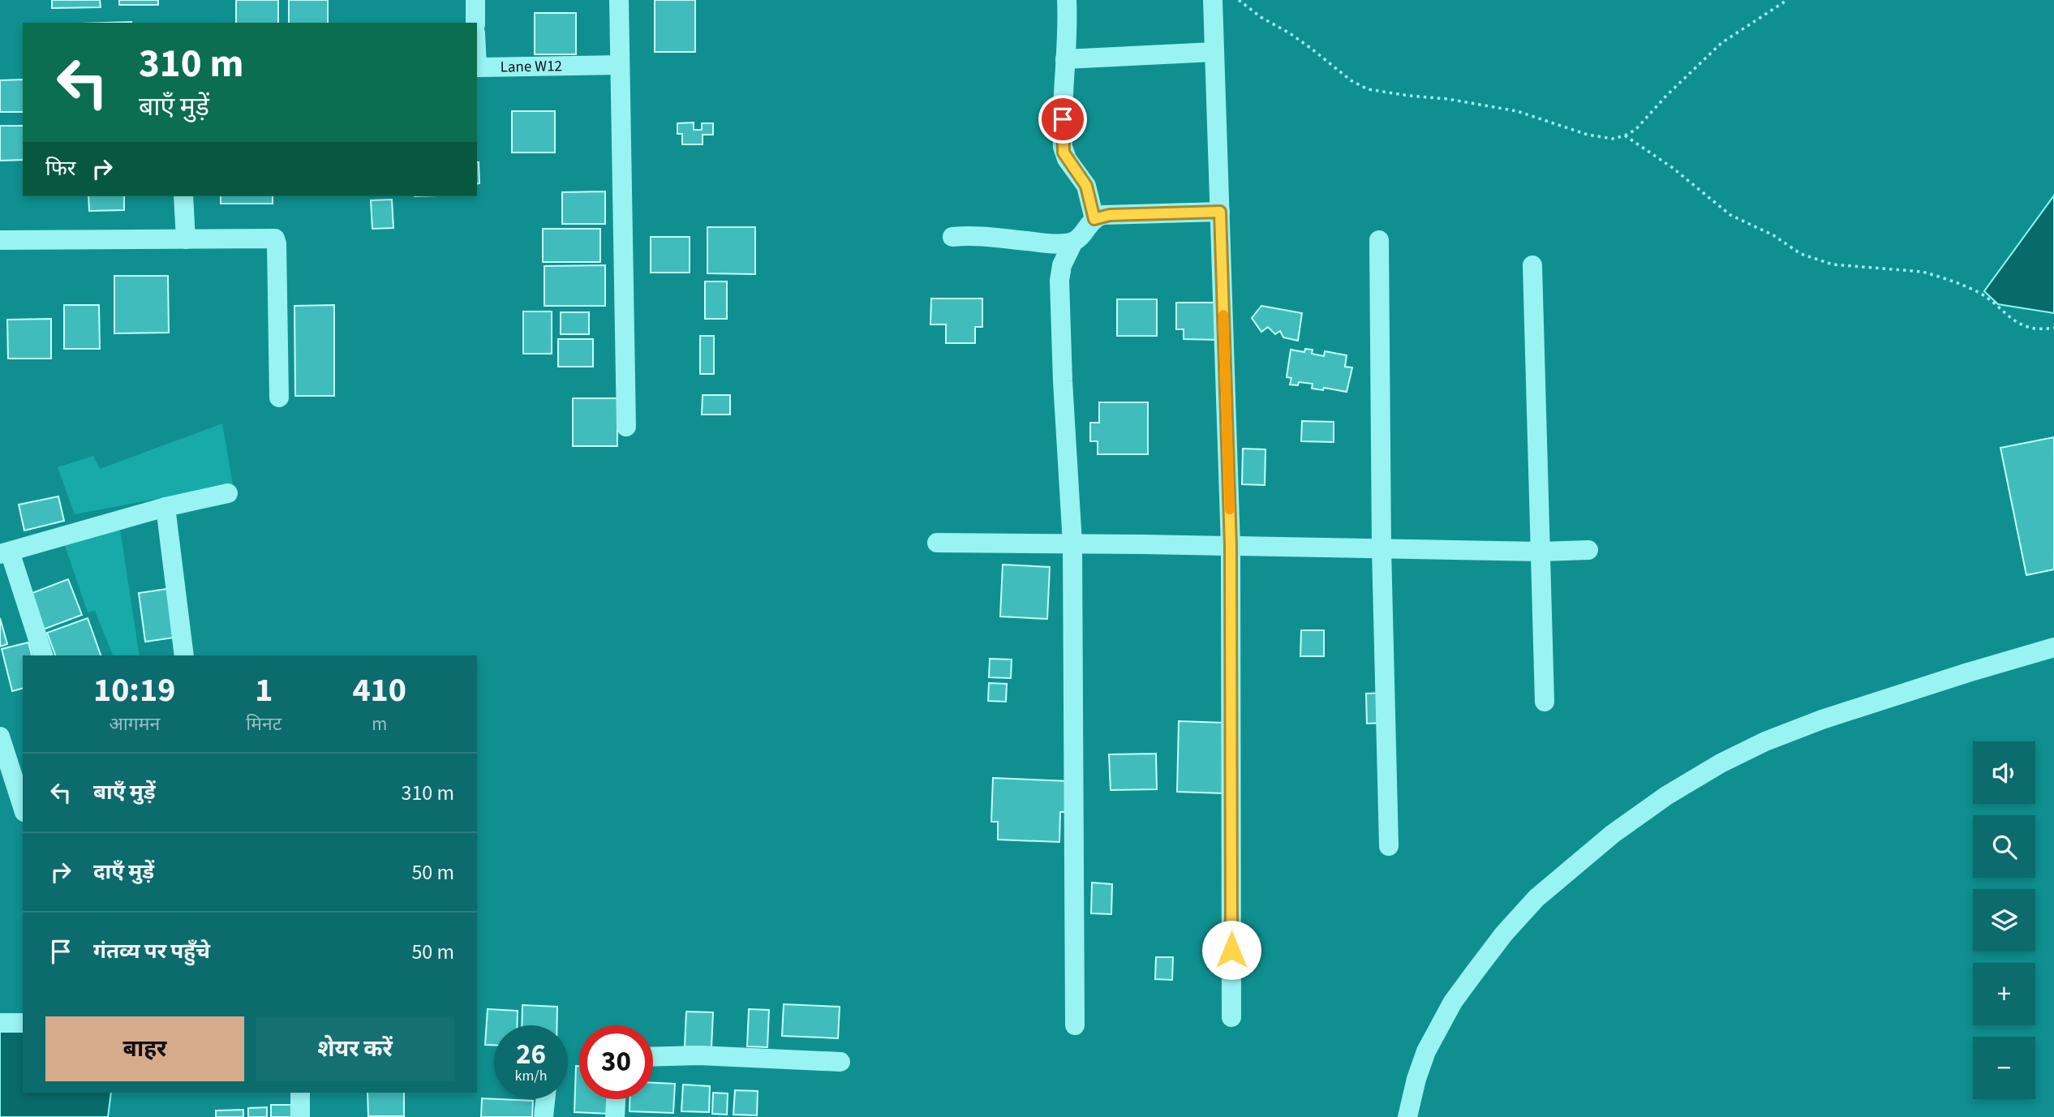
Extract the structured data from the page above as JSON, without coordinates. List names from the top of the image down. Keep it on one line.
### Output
{"streets":{"street":["Lane W12"]},"page":{"turn":["310 m","बाएँ मुड़ें"],"then":"फिर","eta":["10:19","आगमन","1","मिनट","410","m"],"map_buttons":["+","−"],"list":[{"name":"बाएँ मुड़ें","value":"310 m"},{"name":"दाएँ मुड़ें","value":"50 m"},{"name":"गंतव्य पर पहुँचे","value":"50 m"}],"buttons":["बाहर","शेयर करें"],"speed":"26 km/h","limit":"30"}}
